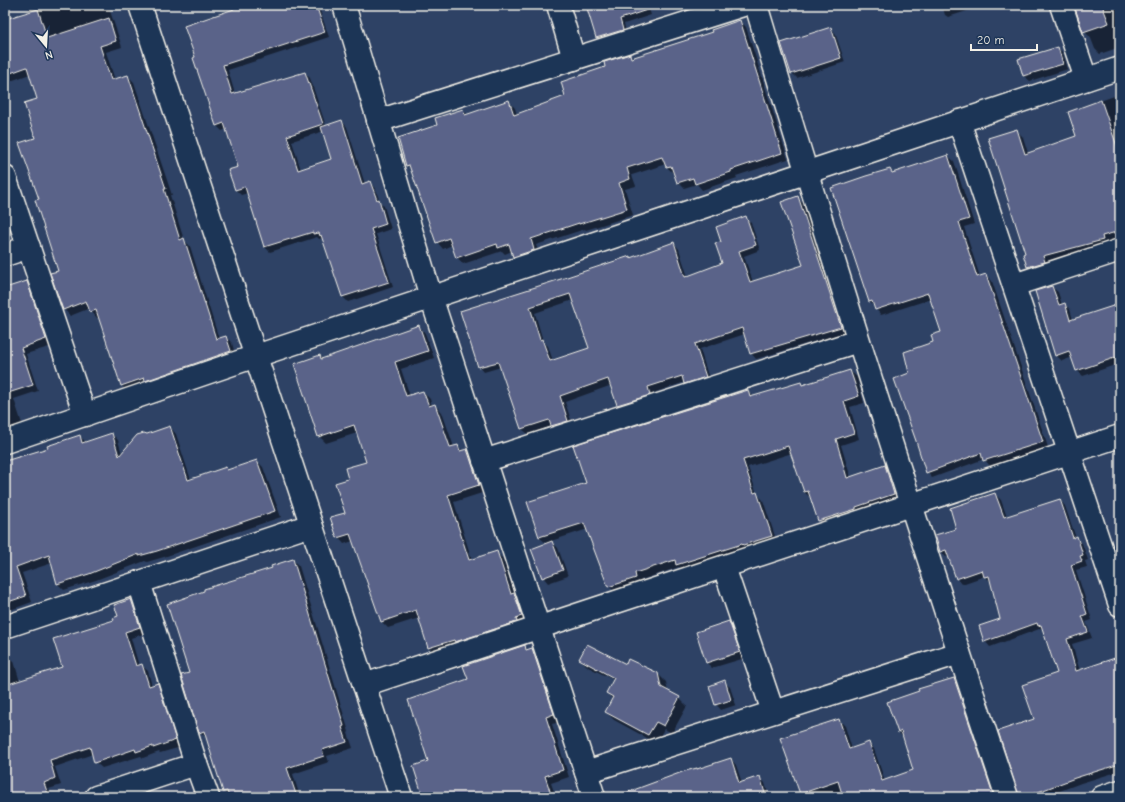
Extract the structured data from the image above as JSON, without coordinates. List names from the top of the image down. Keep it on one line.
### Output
{"scale_bar":"20 m","north":"bottom"}
